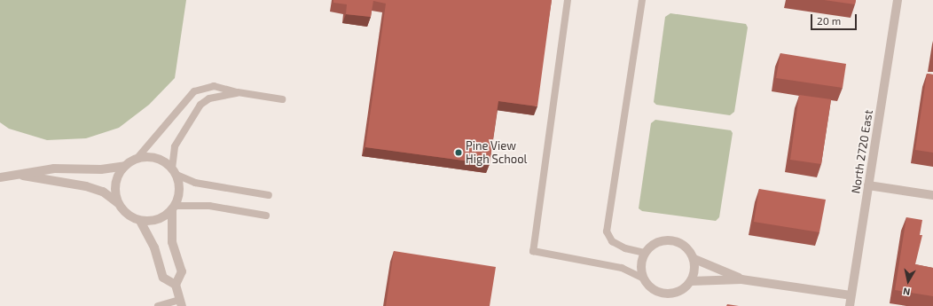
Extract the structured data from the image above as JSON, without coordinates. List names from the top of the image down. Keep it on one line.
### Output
{"streets":{"street":["North 2720 East"]},"places":["Pine View High School"],"scale_bar":"20 m","north":"bottom"}
